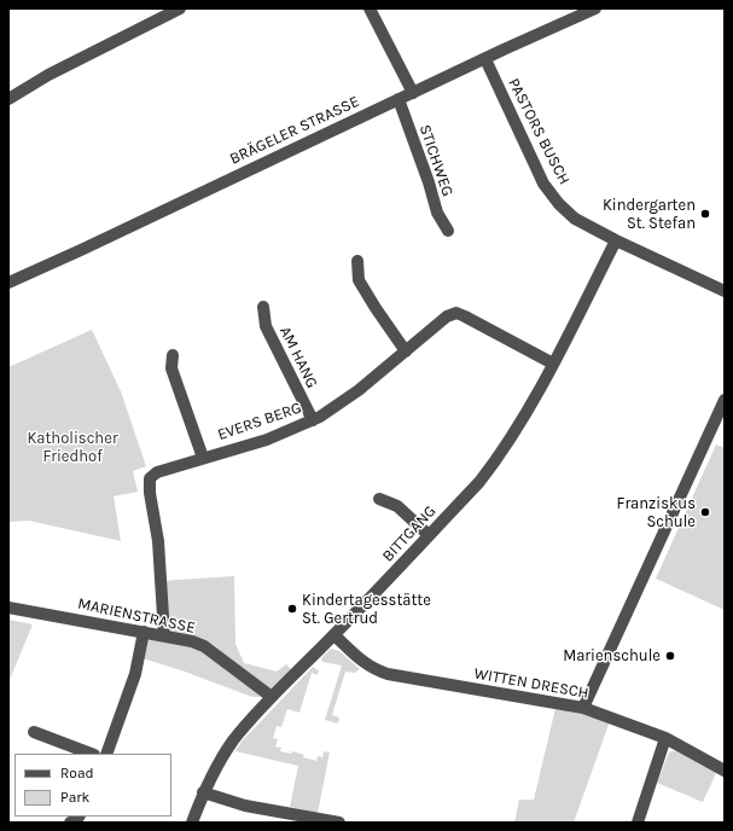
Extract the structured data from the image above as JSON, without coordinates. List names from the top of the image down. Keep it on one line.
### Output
{"streets":{"street":["BRÄGELER STRASSE","PASTORS BUSCH","STICHWEG","AM HANG","EVERS BERG","BITTGANG","MARIENSTRASSE","WITTEN DRESCH"]},"crossings":[["BRÄGELER STRASSE","PASTORS BUSCH"],["BRÄGELER STRASSE","STICHWEG"],["PASTORS BUSCH","BITTGANG"],["AM HANG","EVERS BERG"],["EVERS BERG","BITTGANG"],["EVERS BERG","MARIENSTRASSE"],["BITTGANG","MARIENSTRASSE"],["BITTGANG","WITTEN DRESCH"]],"parks":["Katholischer Friedhof"],"places":["Kindergarten St. Stefan","Franziskus Schule","Kindertagesstätte St. Gertrud","Marienschule"],"legend":["Road","Park"]}
